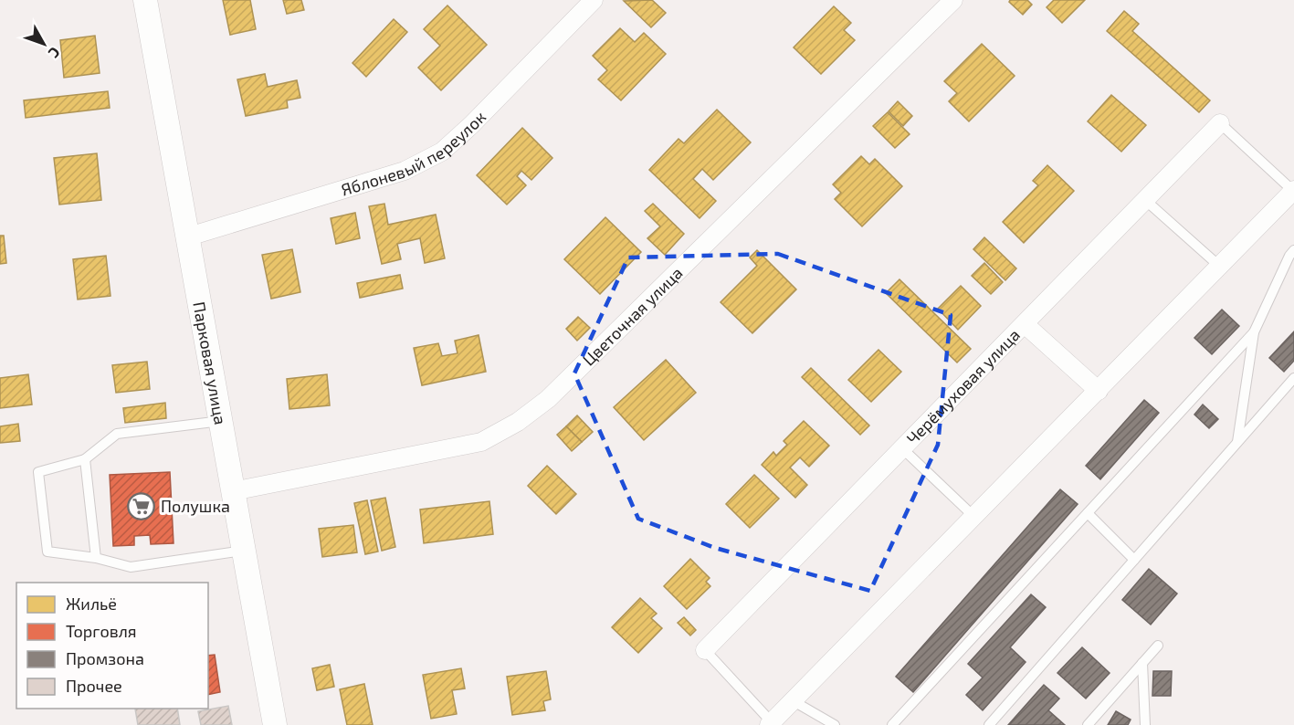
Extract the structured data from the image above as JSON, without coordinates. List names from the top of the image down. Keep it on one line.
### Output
{"streets":{"street":["Яблоневый переулок","Цветочная улица","Парковая улица","Черёмуховая улица"]},"crossings":[["Яблоневый переулок","Парковая улица"],["Цветочная улица","Парковая улица"]],"places":{"supermarket":["Полушка"]},"legend":["Жильё","Торговля","Промзона","Прочее"],"north":"bottom right"}
